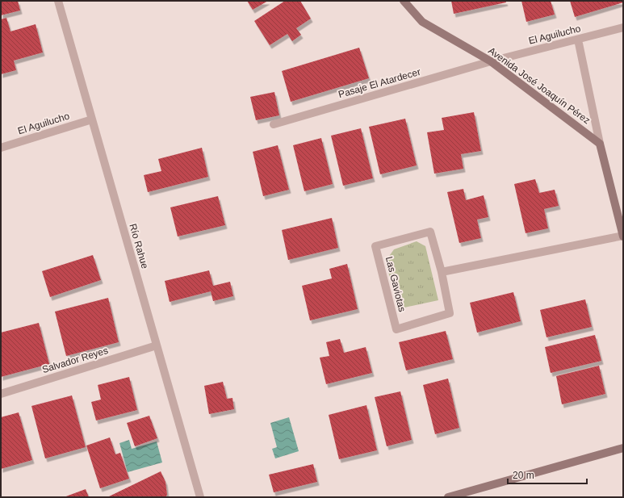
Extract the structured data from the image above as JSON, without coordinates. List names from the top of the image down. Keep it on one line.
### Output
{"streets":{"main road":["Avenida José Joaquín Pérez"],"street":["El Aguilucho","Pasaje El Atardecer","Río Rahue","Las Gaviotas","Salvador Reyes"]},"crossings":[["El Aguilucho","Pasaje El Atardecer"],["El Aguilucho","Avenida José Joaquín Pérez"],["El Aguilucho","Río Rahue"],["Pasaje El Atardecer","Avenida José Joaquín Pérez"],["Río Rahue","Salvador Reyes"]],"scale_bar":"20 m"}
